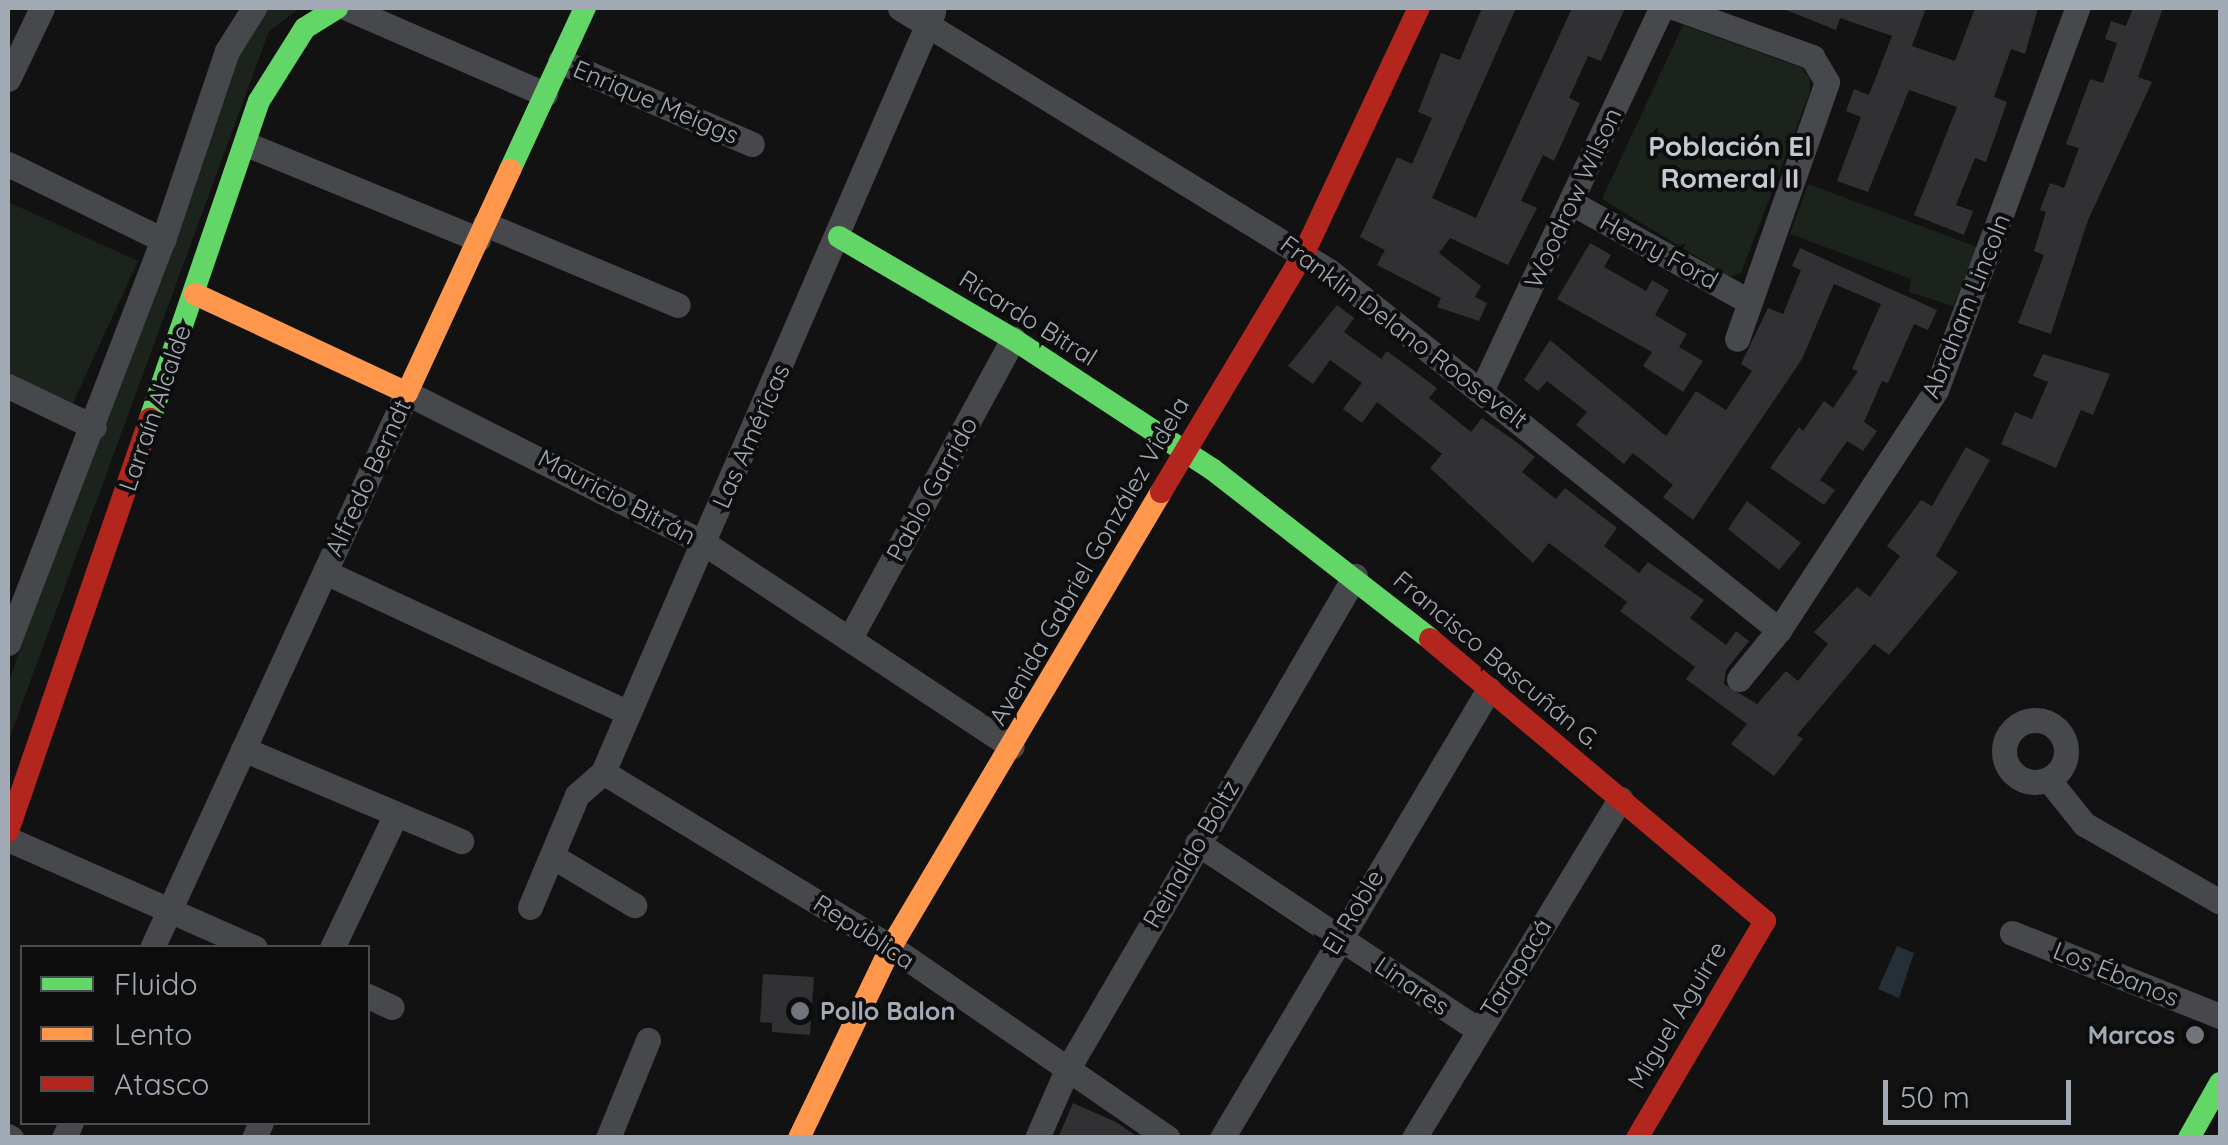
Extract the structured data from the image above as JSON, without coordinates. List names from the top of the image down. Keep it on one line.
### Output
{"streets":{"street":["Enrique Meiggs","Woodrow Wilson","Henry Ford","Abraham Lincoln","Ricardo Bitral","Franklin Delano Roosevelt","Larraín Alcalde","Las Américas","Alfredo Berndt","Pablo Garrido","Mauricio Bitrán","Avenida Gabriel González Videla","Francisco Bascuñán G.","Reinaldo Boltz","El Roble","República","Tarapacá","Los Ébanos","Linares","Miguel Aguirre"]},"crossings":[["Enrique Meiggs","Alfredo Berndt"],["Woodrow Wilson","Henry Ford"],["Woodrow Wilson","Franklin Delano Roosevelt"],["Abraham Lincoln","Franklin Delano Roosevelt"],["Ricardo Bitral","Las Américas"],["Ricardo Bitral","Pablo Garrido"],["Ricardo Bitral","Avenida Gabriel González Videla"],["Ricardo Bitral","Francisco Bascuñán G."],["Franklin Delano Roosevelt","Las Américas"],["Franklin Delano Roosevelt","Avenida Gabriel González Videla"],["Larraín Alcalde","Mauricio Bitrán"],["Las Américas","Mauricio Bitrán"],["Las Américas","República"],["Alfredo Berndt","Mauricio Bitrán"],["Pablo Garrido","Mauricio Bitrán"],["Mauricio Bitrán","Avenida Gabriel González Videla"],["Avenida Gabriel González Videla","Francisco Bascuñán G."],["Avenida Gabriel González Videla","República"],["Francisco Bascuñán G.","Reinaldo Boltz"],["Francisco Bascuñán G.","El Roble"],["Francisco Bascuñán G.","Tarapacá"],["Francisco Bascuñán G.","Miguel Aguirre"],["Reinaldo Boltz","República"],["Reinaldo Boltz","Linares"],["El Roble","Linares"],["Tarapacá","Linares"]],"districts":["Población El Romeral II"],"places":["Pollo Balon","Marcos"],"legend":["Fluido","Lento","Atasco"],"scale_bar":"50 m"}
